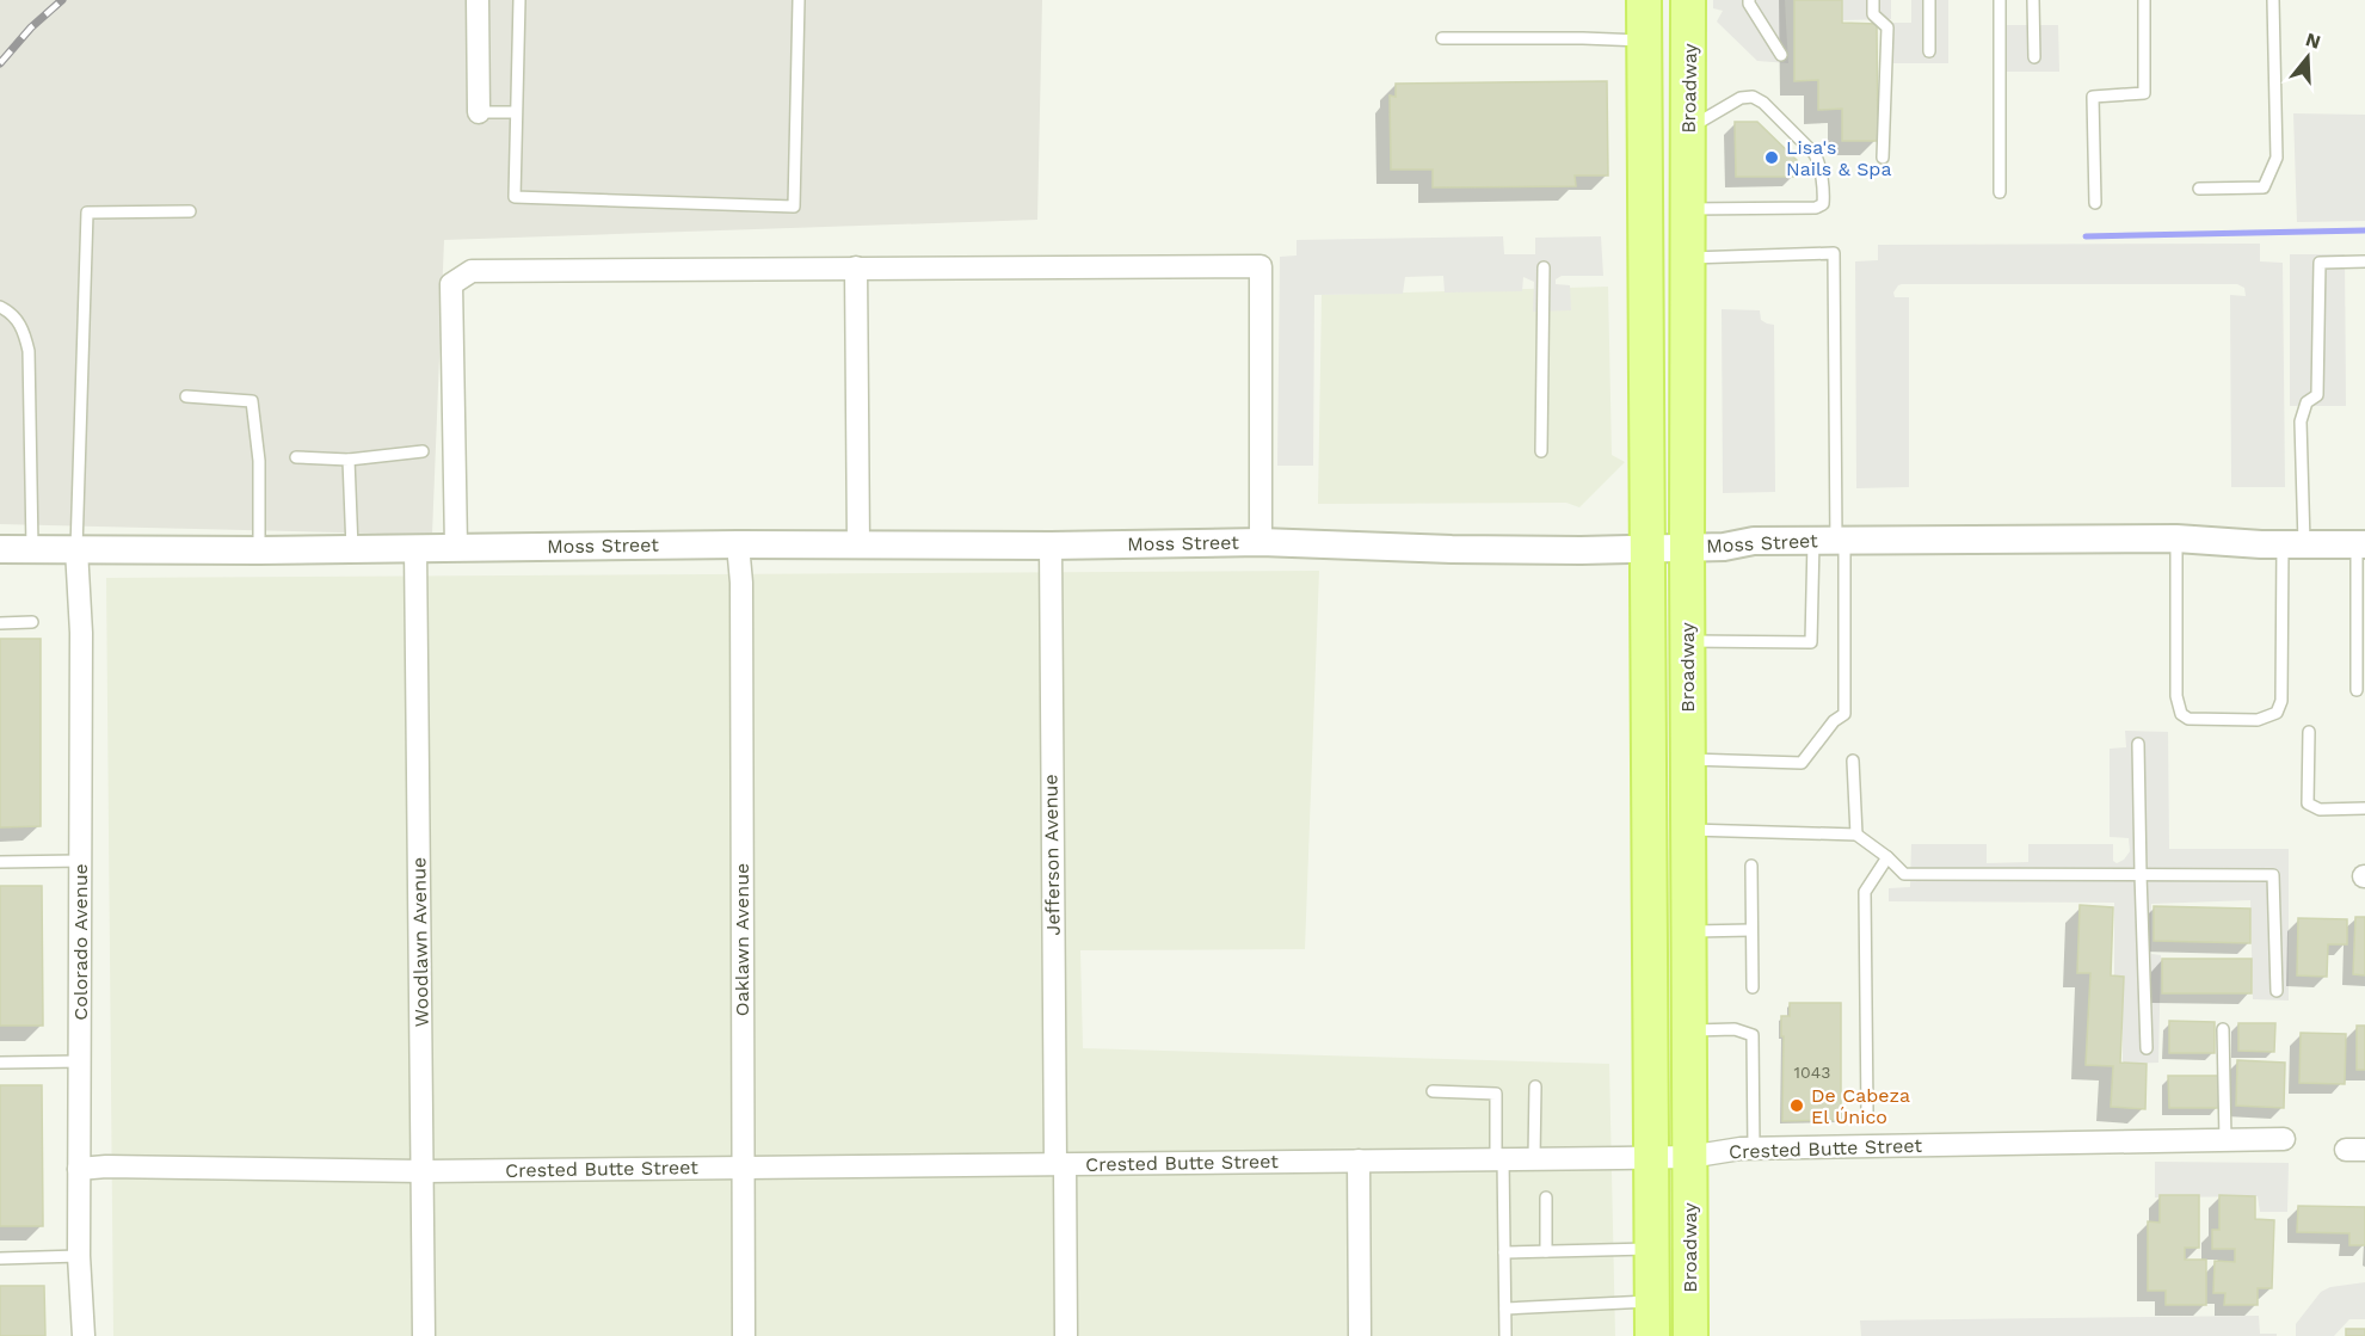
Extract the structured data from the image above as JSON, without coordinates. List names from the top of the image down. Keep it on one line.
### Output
{"streets":{"main road":["Broadway"],"street":["Moss Street","Jefferson Avenue","Oaklawn Avenue","Colorado Avenue","Woodlawn Avenue","Crested Butte Street"]},"crossings":[["Broadway","Moss Street"],["Broadway","Crested Butte Street"],["Moss Street","Jefferson Avenue"],["Moss Street","Oaklawn Avenue"],["Moss Street","Colorado Avenue"],["Moss Street","Woodlawn Avenue"],["Jefferson Avenue","Crested Butte Street"],["Oaklawn Avenue","Crested Butte Street"],["Colorado Avenue","Crested Butte Street"],["Woodlawn Avenue","Crested Butte Street"]],"places":["Lisa's Nails & Spa","De Cabeza El Único"],"house_numbers":["1043"],"north":"top"}
